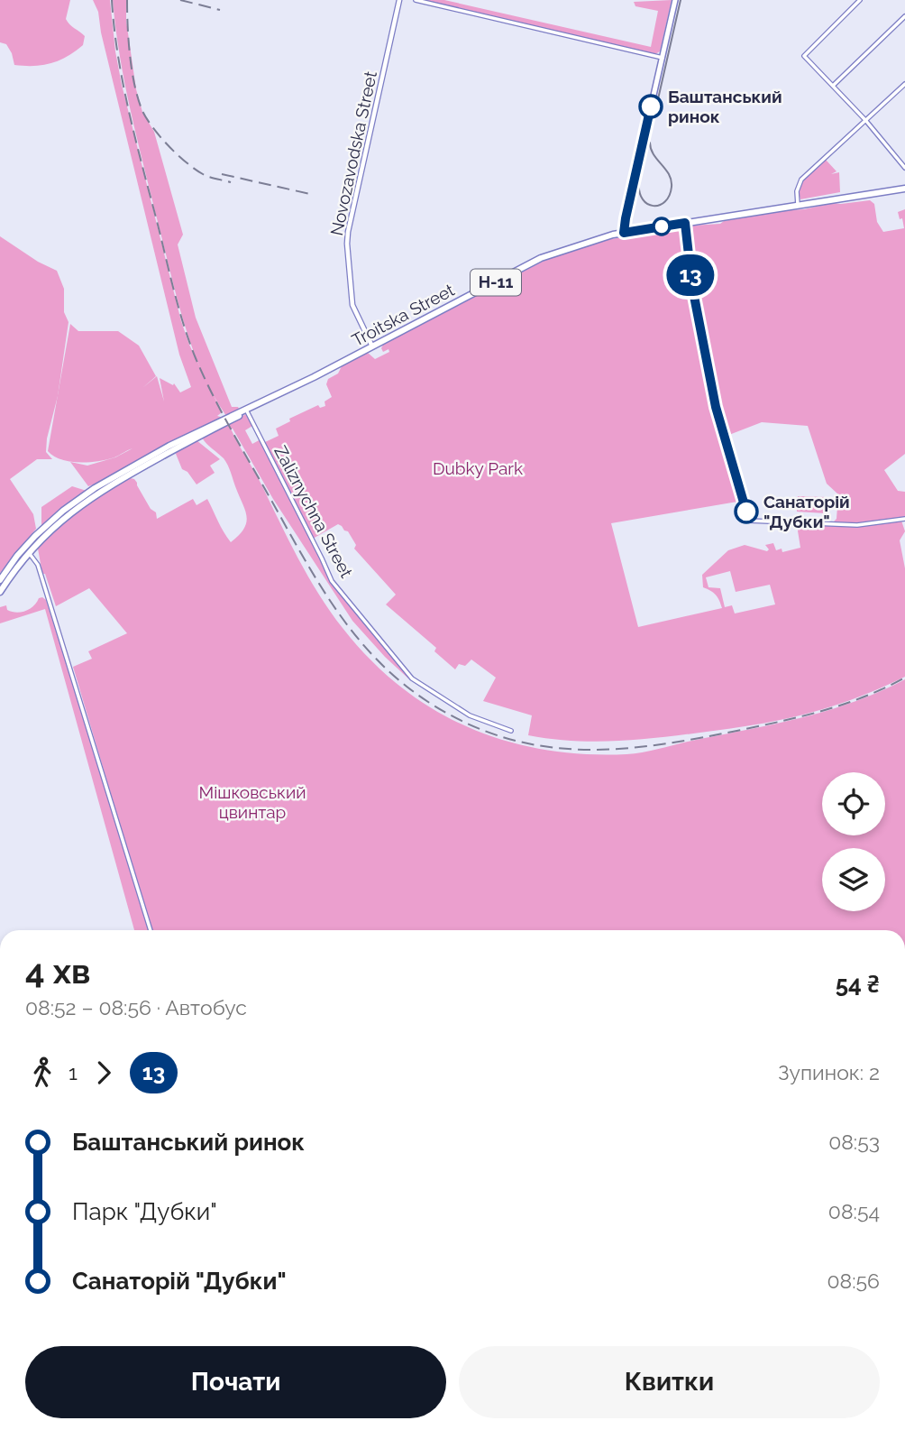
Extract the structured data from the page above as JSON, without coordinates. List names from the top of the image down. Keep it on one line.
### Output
{"streets":{"main road":["Н-11","Troitska Street"],"street":["Novozavodska Street","Zaliznychna Street"]},"crossings":[["Novozavodska Street","Troitska Street"],["Н-11","Troitska Street"],["Н-11","Zaliznychna Street"],["Troitska Street","Zaliznychna Street"]],"parks":["Dubky Park","Мішковський цвинтар"],"places":["Баштанський ринок","Санаторій \"Дубки\""],"lines":["bus line 13"],"page":{"on_map":"13","heading":["4 хв","08:52 – 08:56 · Автобус","54 ₴"],"legs":["1","13","Зупинок: 2"],"list":[{"name":"Баштанський ринок","value":"08:53"},{"name":"Парк \"Дубки\"","value":"08:54"},{"name":"Санаторій \"Дубки\"","value":"08:56"}],"buttons":["Почати","Квитки"]}}
